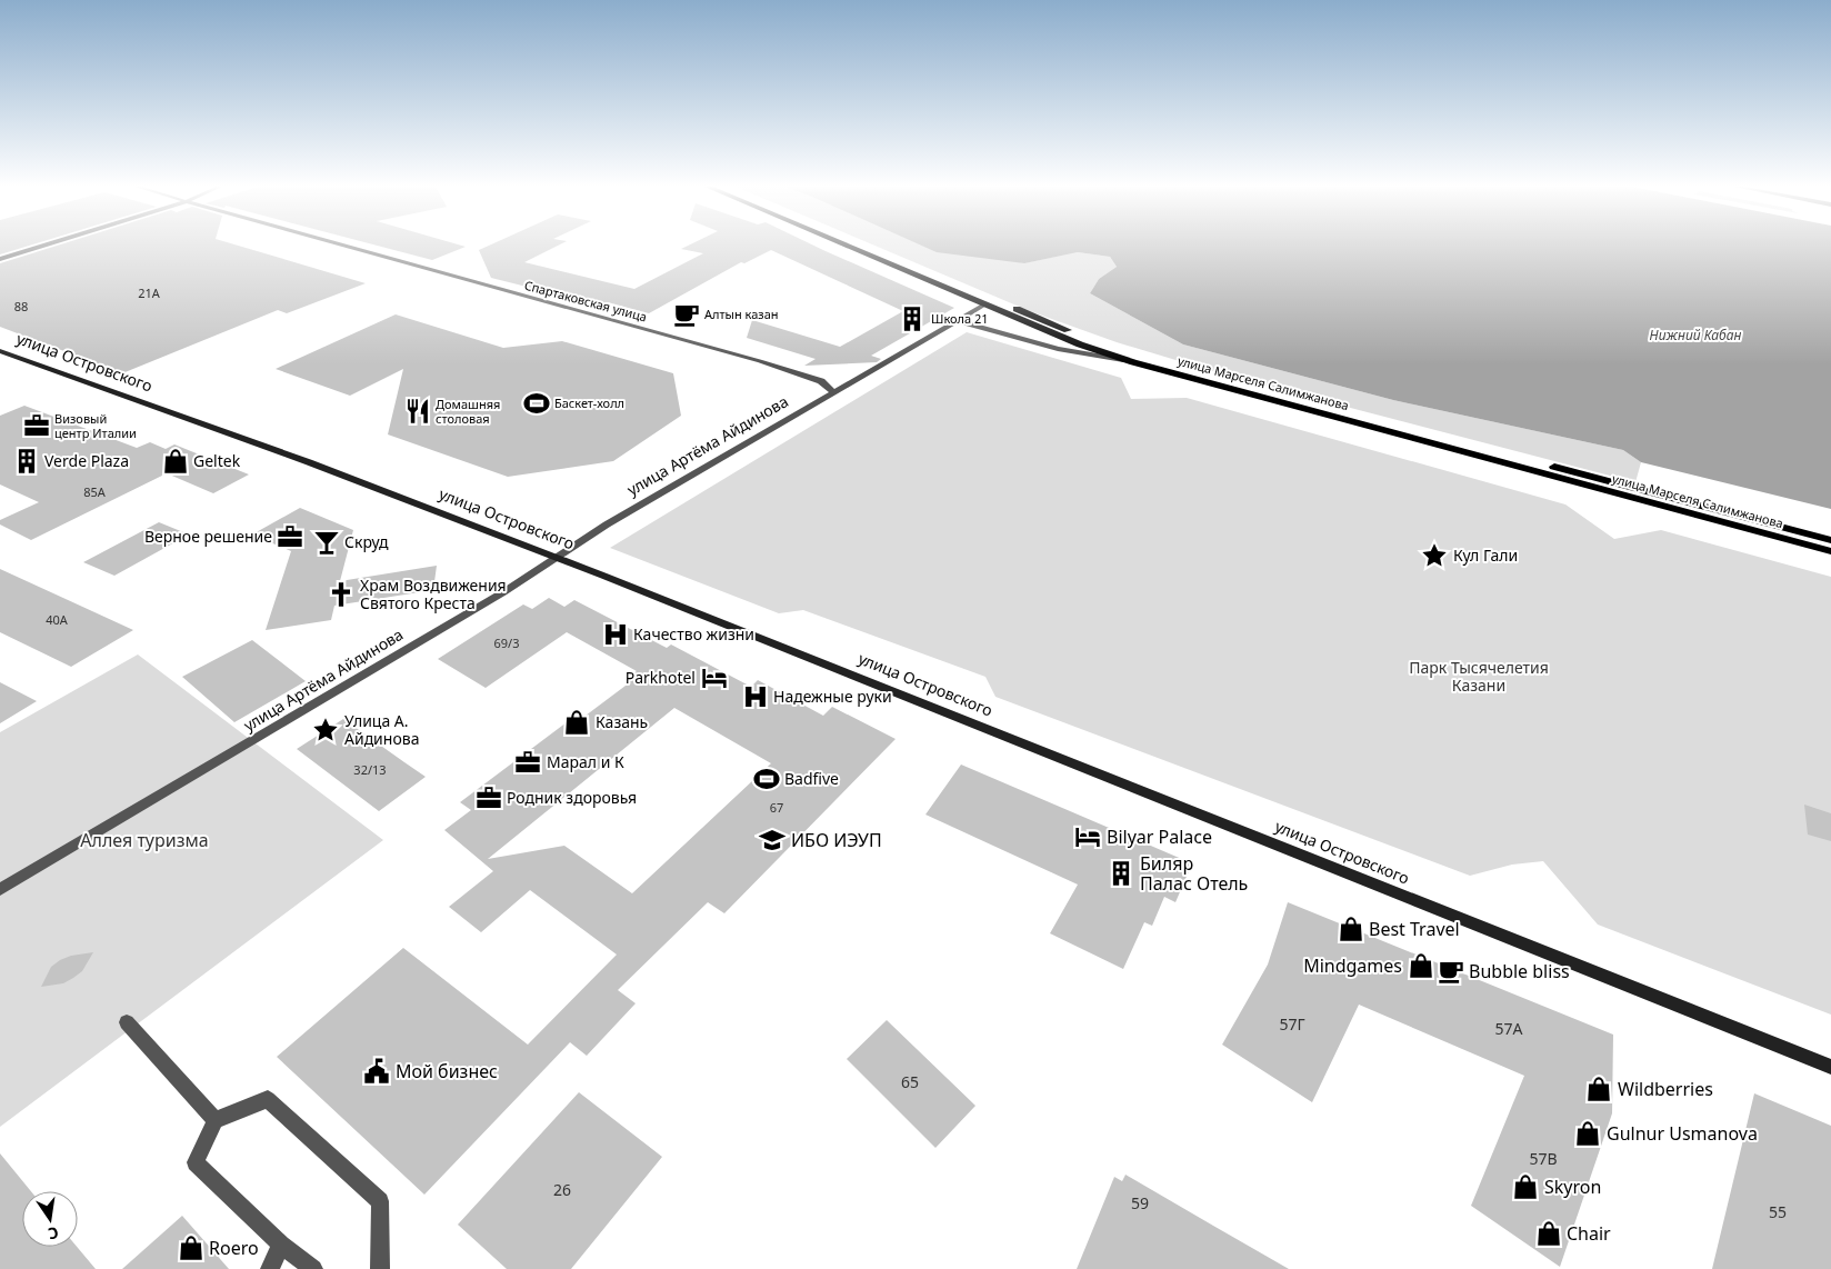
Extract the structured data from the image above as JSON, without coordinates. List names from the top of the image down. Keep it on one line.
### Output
{"streets":{"main road":["улица Марселя Салимжанова"],"street":["Спартаковская улица","улица Островского","улица Артёма Айдинова"]},"crossings":[["Спартаковская улица","улица Артёма Айдинова"],["улица Островского","улица Артёма Айдинова"],["улица Марселя Салимжанова","улица Артёма Айдинова"]],"water":["Нижний Кабан"],"parks":["Парк Тысячелетия Казани","Аллея туризма"],"places":{"cafe":["Алтын казан","Bubble bliss"],"building":["Школа 21","Verde Plaza","Биляр Палас Отель"],"sports":["Баскет-холл","Badfive"],"restaurant":["Домашняя столовая"],"office":["Визовый центр Италии","Верное решение","Марал и К","Родник здоровья"],"shop":["Geltek","Казань","Best Travel","Mindgames","Wildberries","Gulnur Usmanova","Skyron","Chair","Roero"],"bar":["Скруд"],"place":["Кул Гали","Улица А. Айдинова"],"church":["Храм Воздвижения Святого Креста"],"hospital":["Качество жизни","Надежные руки"],"hotel":["Parkhotel","Bilyar Palace"],"school or university":["ИБО ИЭУП"],"public building":["Мой бизнес"]},"house_numbers":["21А","88","85А","40А","69/3","32/13","67","57Г","57А","65","57В","26","59","55"],"north":"bottom"}
